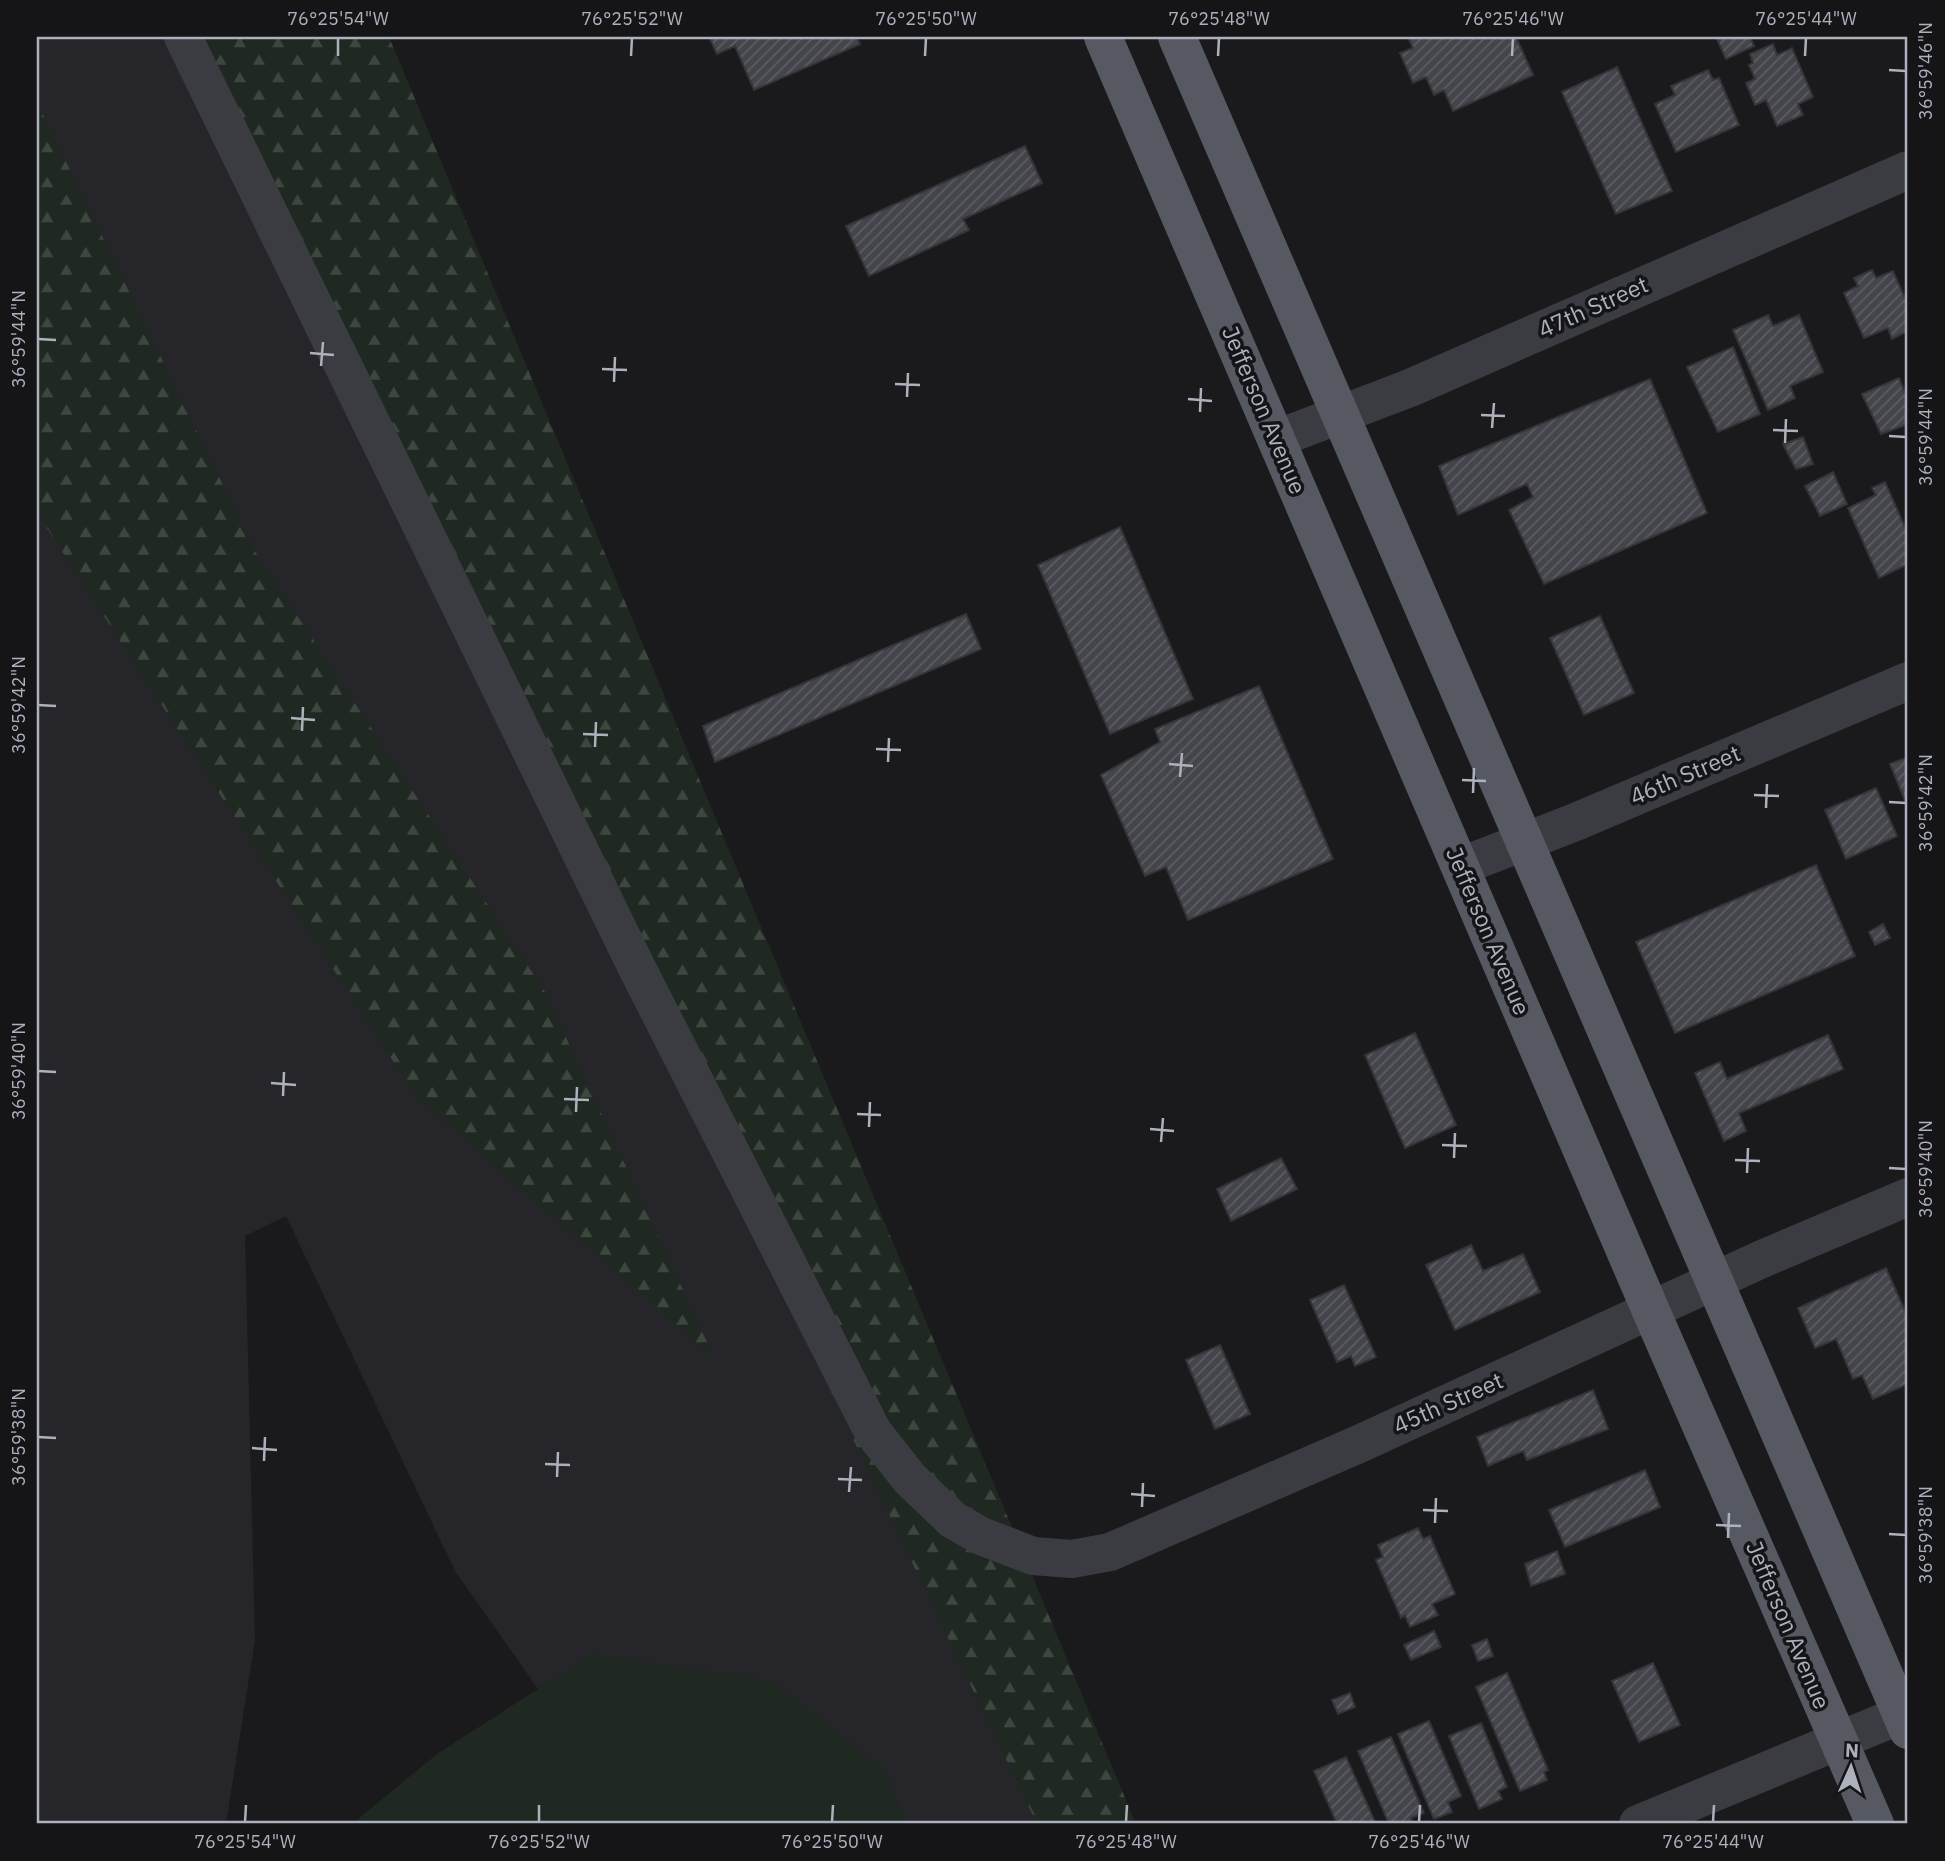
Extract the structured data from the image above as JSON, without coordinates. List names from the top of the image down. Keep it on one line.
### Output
{"streets":{"main road":["Jefferson Avenue"],"street":["47th Street","46th Street","45th Street"]},"crossings":[["47th Street","Jefferson Avenue"],["Jefferson Avenue","46th Street"],["Jefferson Avenue","45th Street"]],"north":"top","coordinates":["76°25'54\"W","76°25'52\"W","76°25'50\"W","76°25'48\"W","76°25'46\"W","76°25'44\"W","36°59'46\"N","36°59'44\"N","36°59'42\"N","36°59'40\"N","36°59'38\"N"]}
